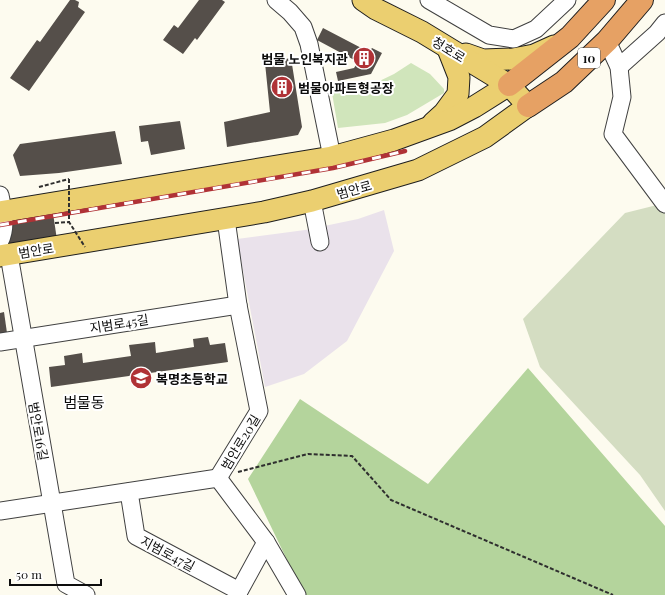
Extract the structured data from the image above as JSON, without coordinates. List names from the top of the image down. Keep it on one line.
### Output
{"streets":{"highway":["10","범안로"],"main road":["청호로"],"street":["지범로45길","범안로16길","범안로20길","지범로47길"]},"crossings":[["청호로","10"],["청호로","범안로"],["10","범안로16길"],["범안로","범안로16길"],["범안로","범안로20길"],["지범로45길","범안로16길"],["지범로45길","범안로20길"]],"districts":["범물동"],"places":{"building":["범물 노인복지관","범물아파트형공장"],"school or university":["복명초등학교"]},"scale_bar":"50 m"}
